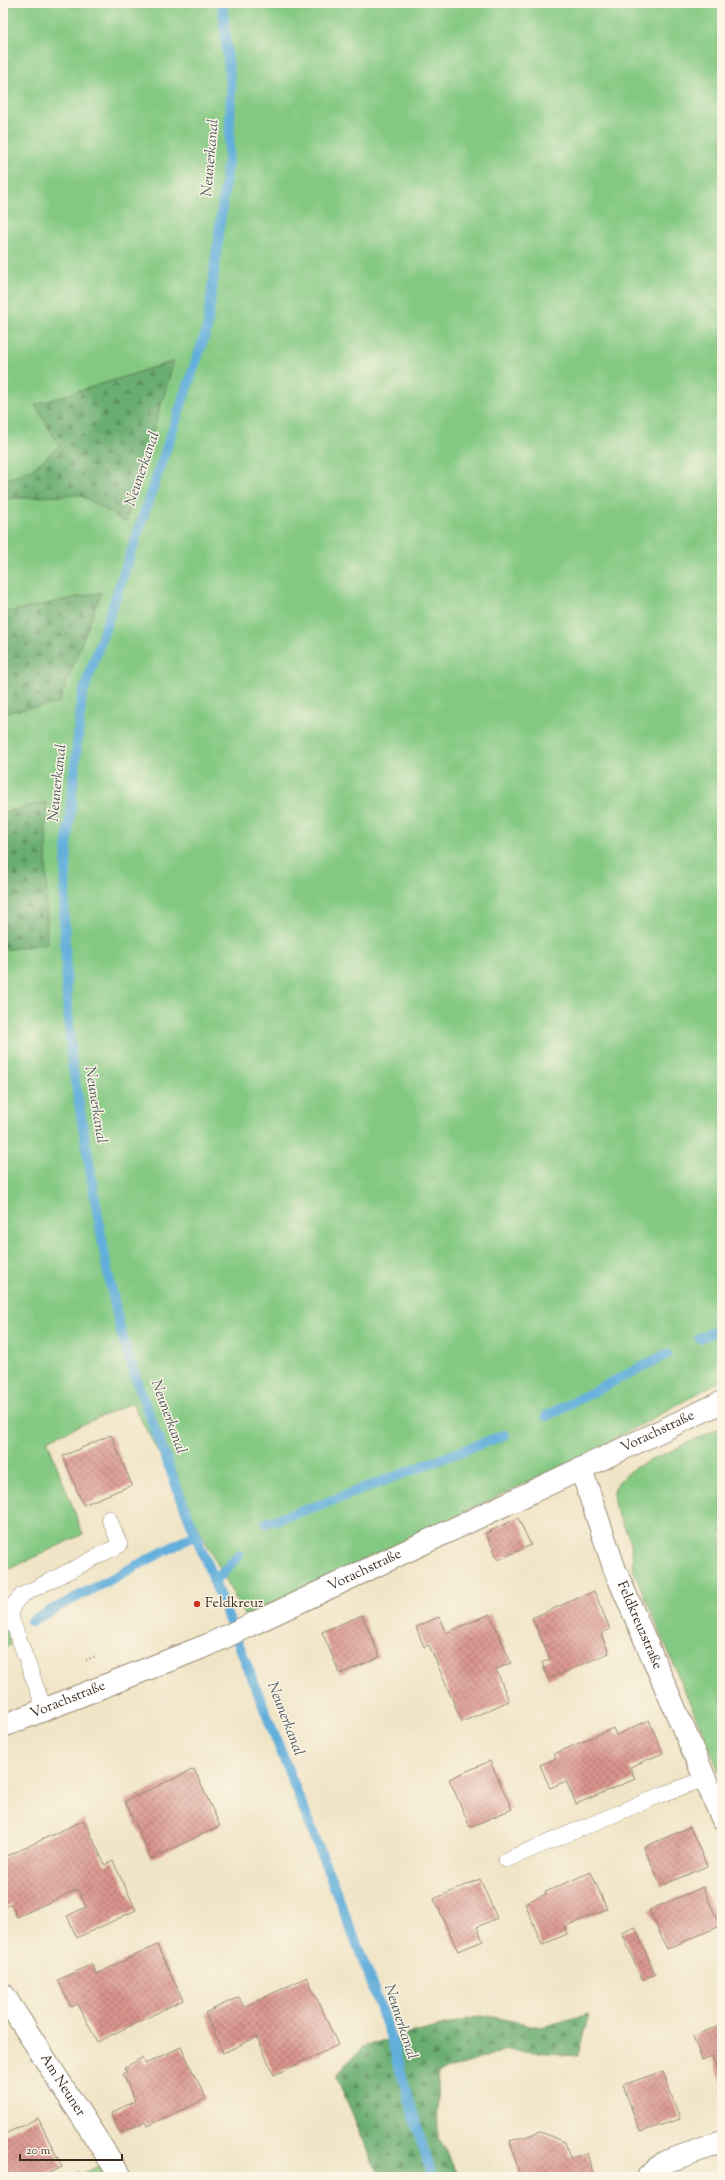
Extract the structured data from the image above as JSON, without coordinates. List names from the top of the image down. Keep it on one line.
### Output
{"streets":{"street":["Vorachstraße","Feldkreuzstraße","Am Neuner"]},"crossings":[["Vorachstraße","Feldkreuzstraße"]],"water":["Neunerkanal"],"places":["Feldkreuz"],"scale_bar":"20 m"}
